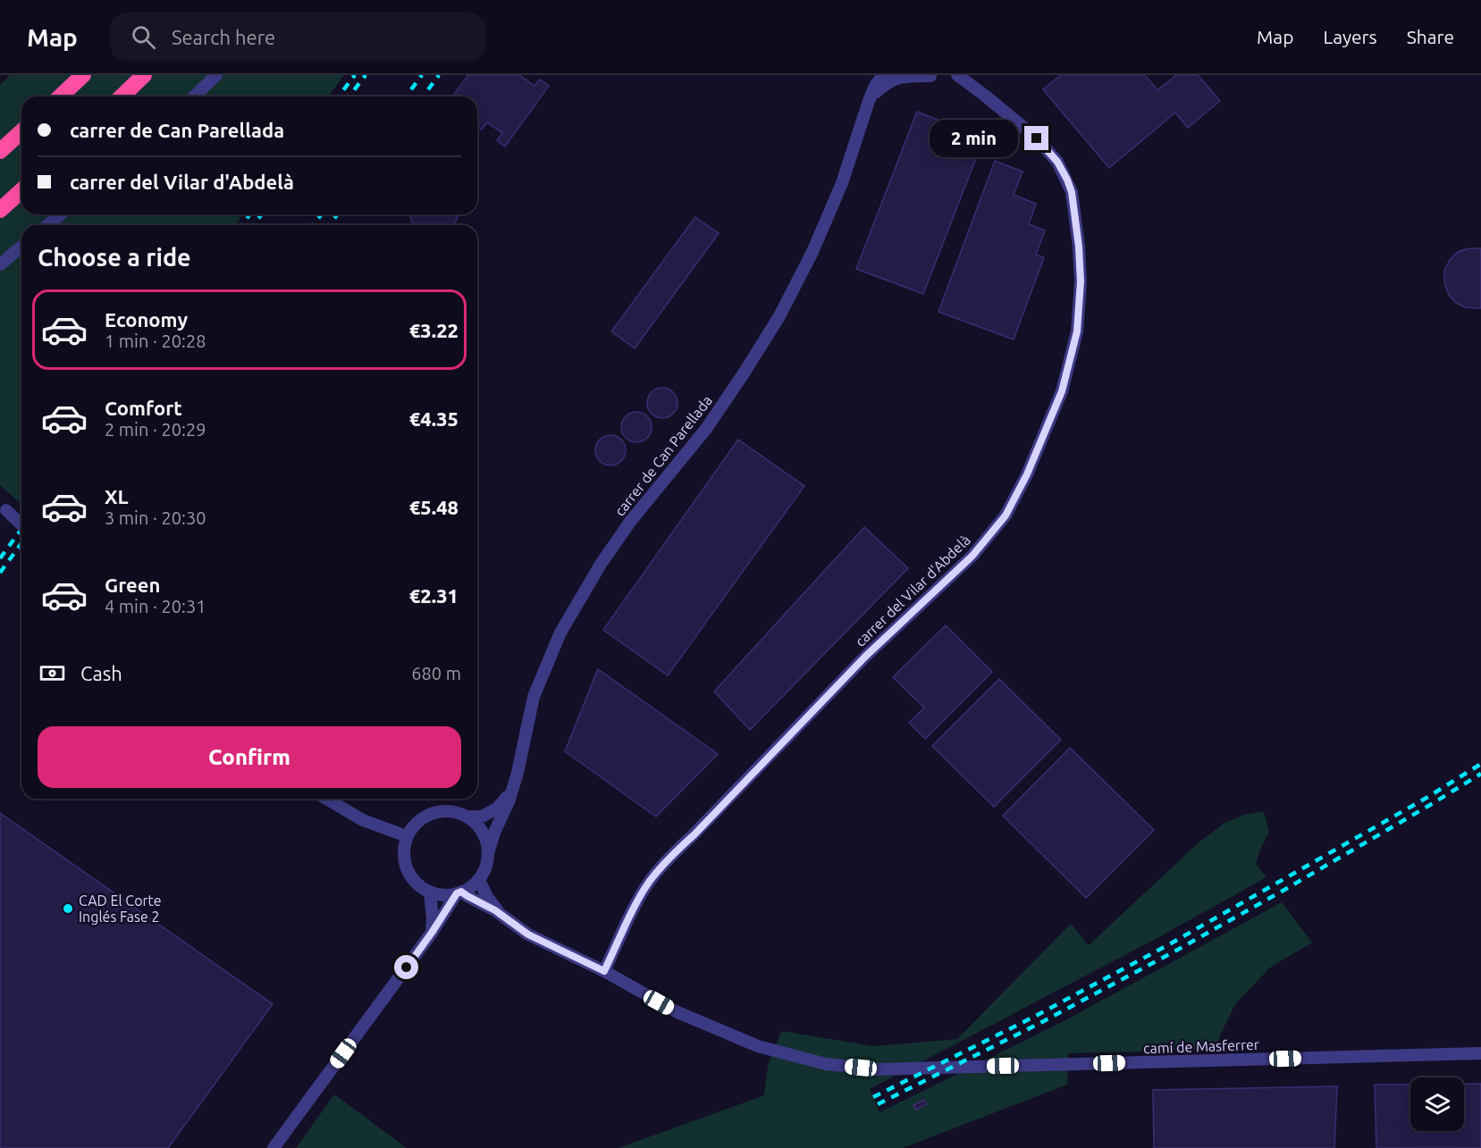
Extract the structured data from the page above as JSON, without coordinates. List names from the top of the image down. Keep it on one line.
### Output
{"streets":{"street":["carrer de Can Parellada","carrer del Vilar d'Abdelà","camí de Masferrer"]},"crossings":[["carrer de Can Parellada","camí de Masferrer"],["carrer del Vilar d'Abdelà","camí de Masferrer"]],"places":["CAD El Corte Inglés Fase 2"],"page":{"header":"Map","search":"Search here","nav":["Map","Layers","Share"],"banner":["carrer de Can Parellada","carrer del Vilar d'Abdelà"],"bubble":"2 min","heading":"Choose a ride","list":[{"name":"Economy","note":"1 min · 20:28","value":"€3.22"},{"name":"Comfort","note":"2 min · 20:29","value":"€4.35"},{"name":"XL","note":"3 min · 20:30","value":"€5.48"},{"name":"Green","note":"4 min · 20:31","value":"€2.31"}],"pay":["Cash","680 m"],"buttons":"Confirm"}}
